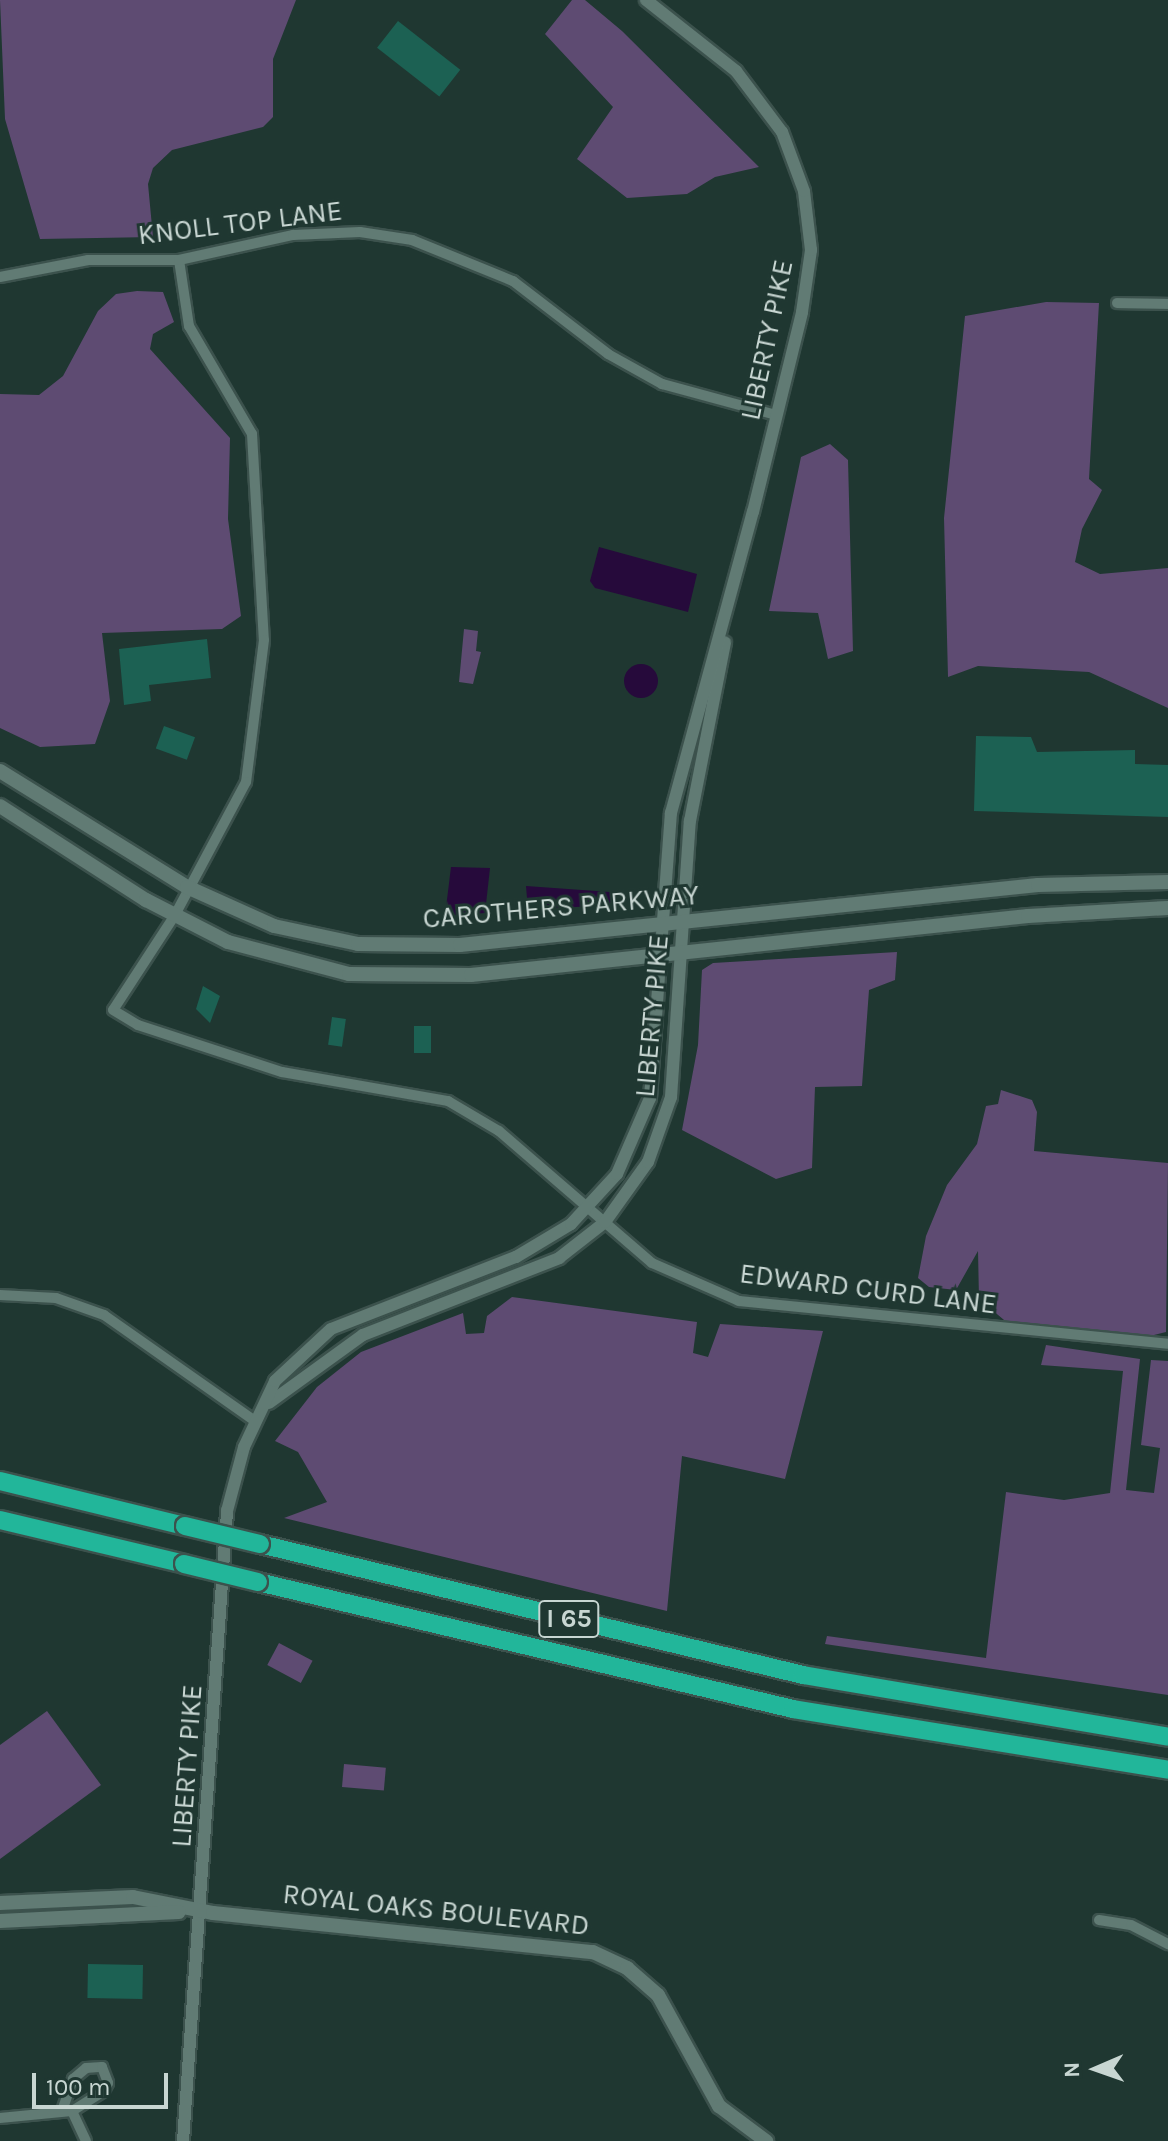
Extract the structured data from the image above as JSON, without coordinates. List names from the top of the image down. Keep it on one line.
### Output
{"streets":{"highway":["I 65"],"main road":["CAROTHERS PARKWAY","ROYAL OAKS BOULEVARD"],"street":["KNOLL TOP LANE","LIBERTY PIKE","EDWARD CURD LANE"]},"crossings":[["KNOLL TOP LANE","LIBERTY PIKE"],["LIBERTY PIKE","CAROTHERS PARKWAY"],["LIBERTY PIKE","EDWARD CURD LANE"],["LIBERTY PIKE","ROYAL OAKS BOULEVARD"],["CAROTHERS PARKWAY","EDWARD CURD LANE"]],"scale_bar":"100 m","north":"left"}
